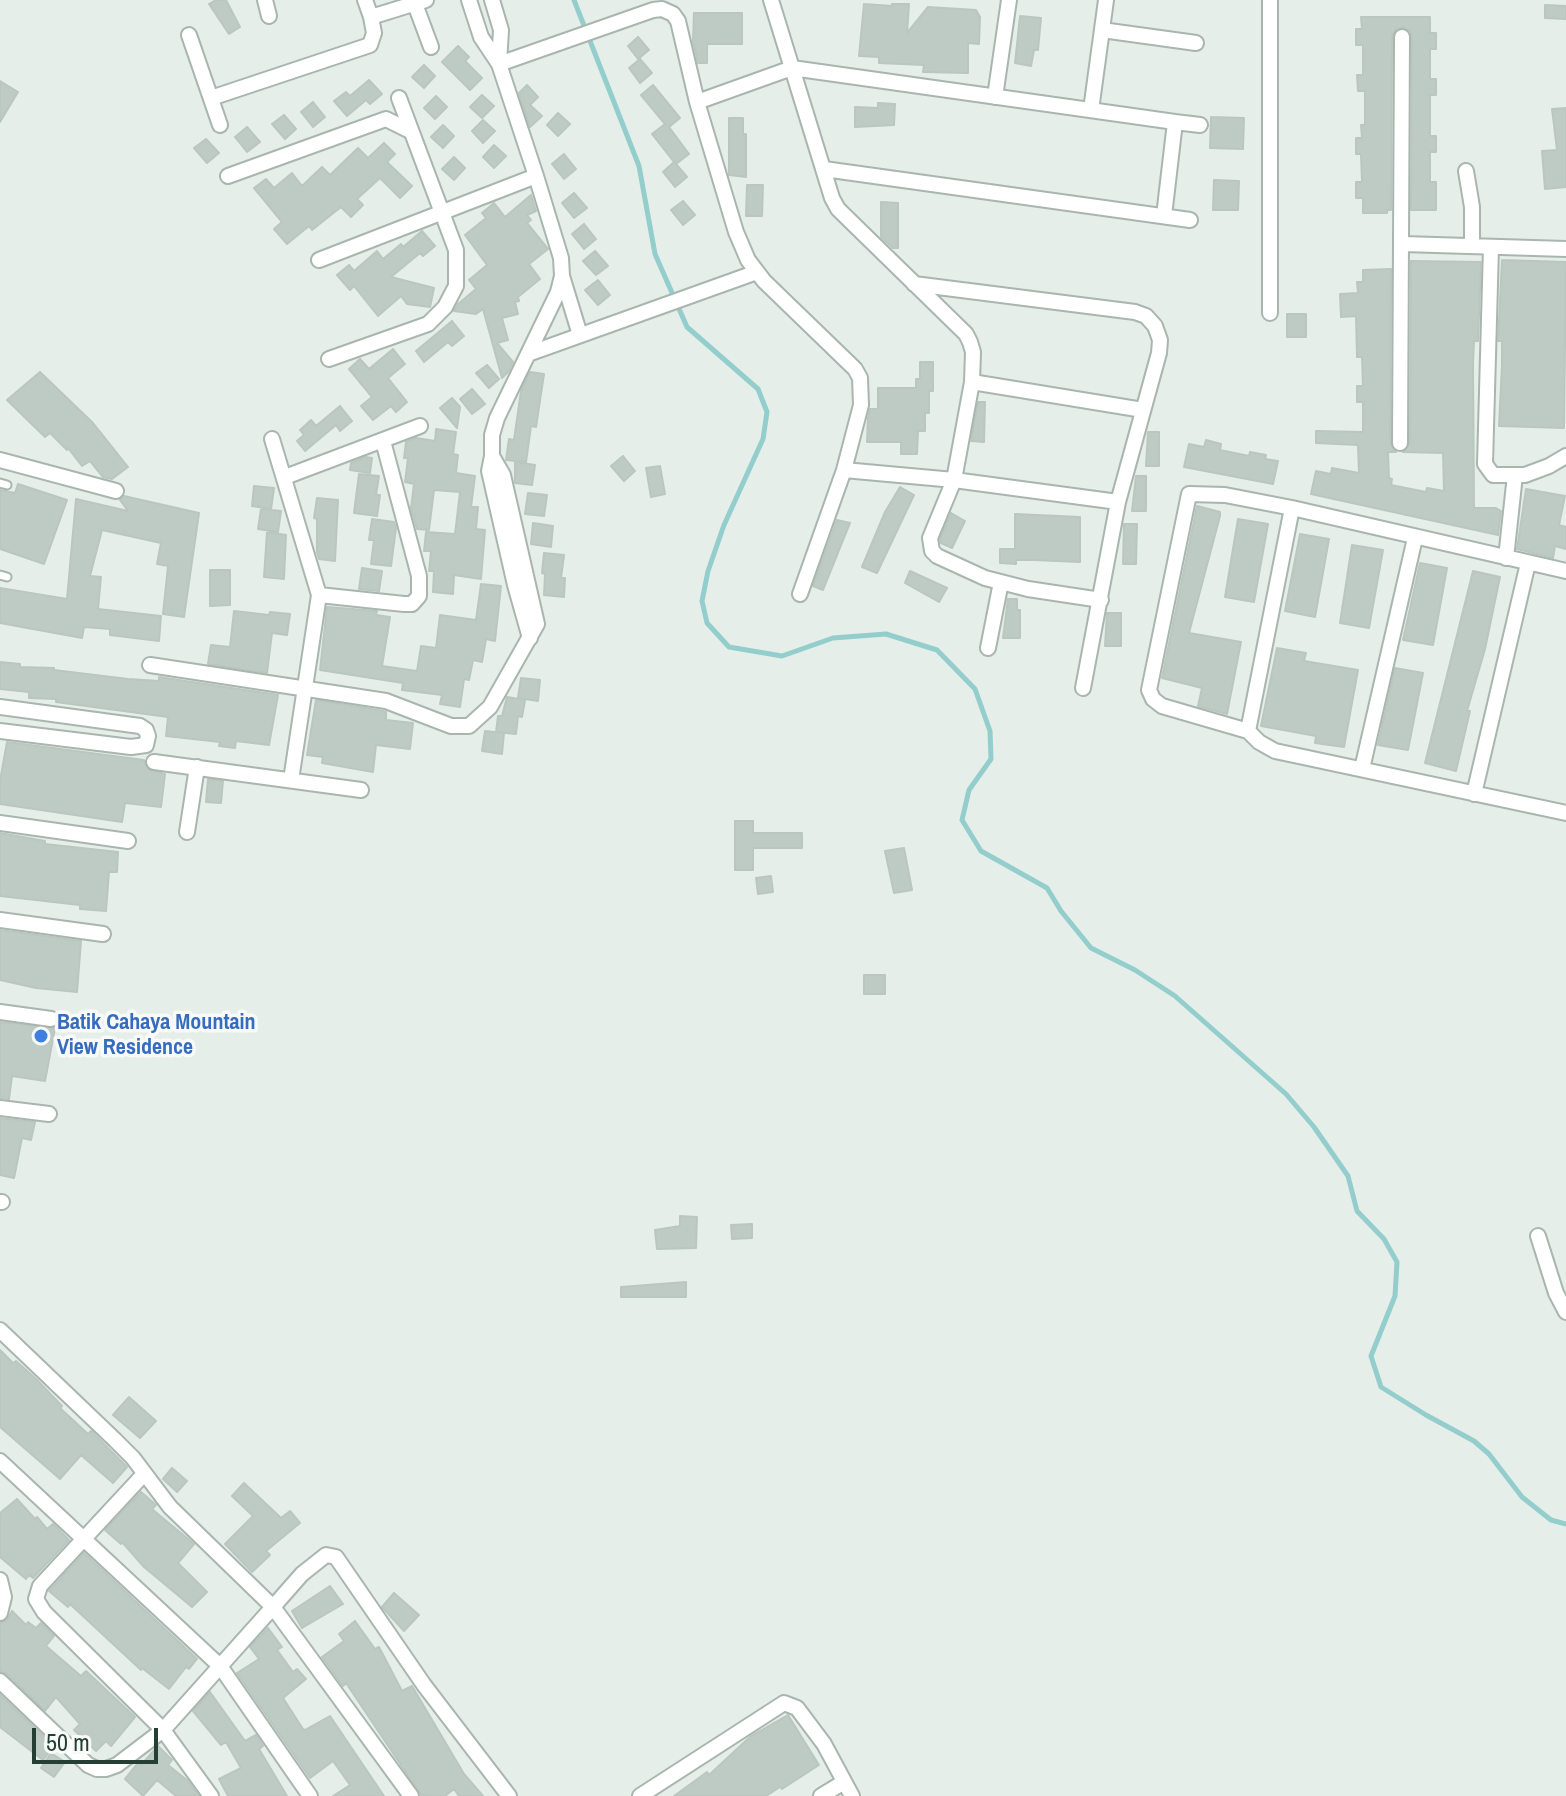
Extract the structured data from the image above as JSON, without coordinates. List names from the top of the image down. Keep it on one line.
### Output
{"places":["Batik Cahaya Mountain View Residence"],"scale_bar":"50 m"}
